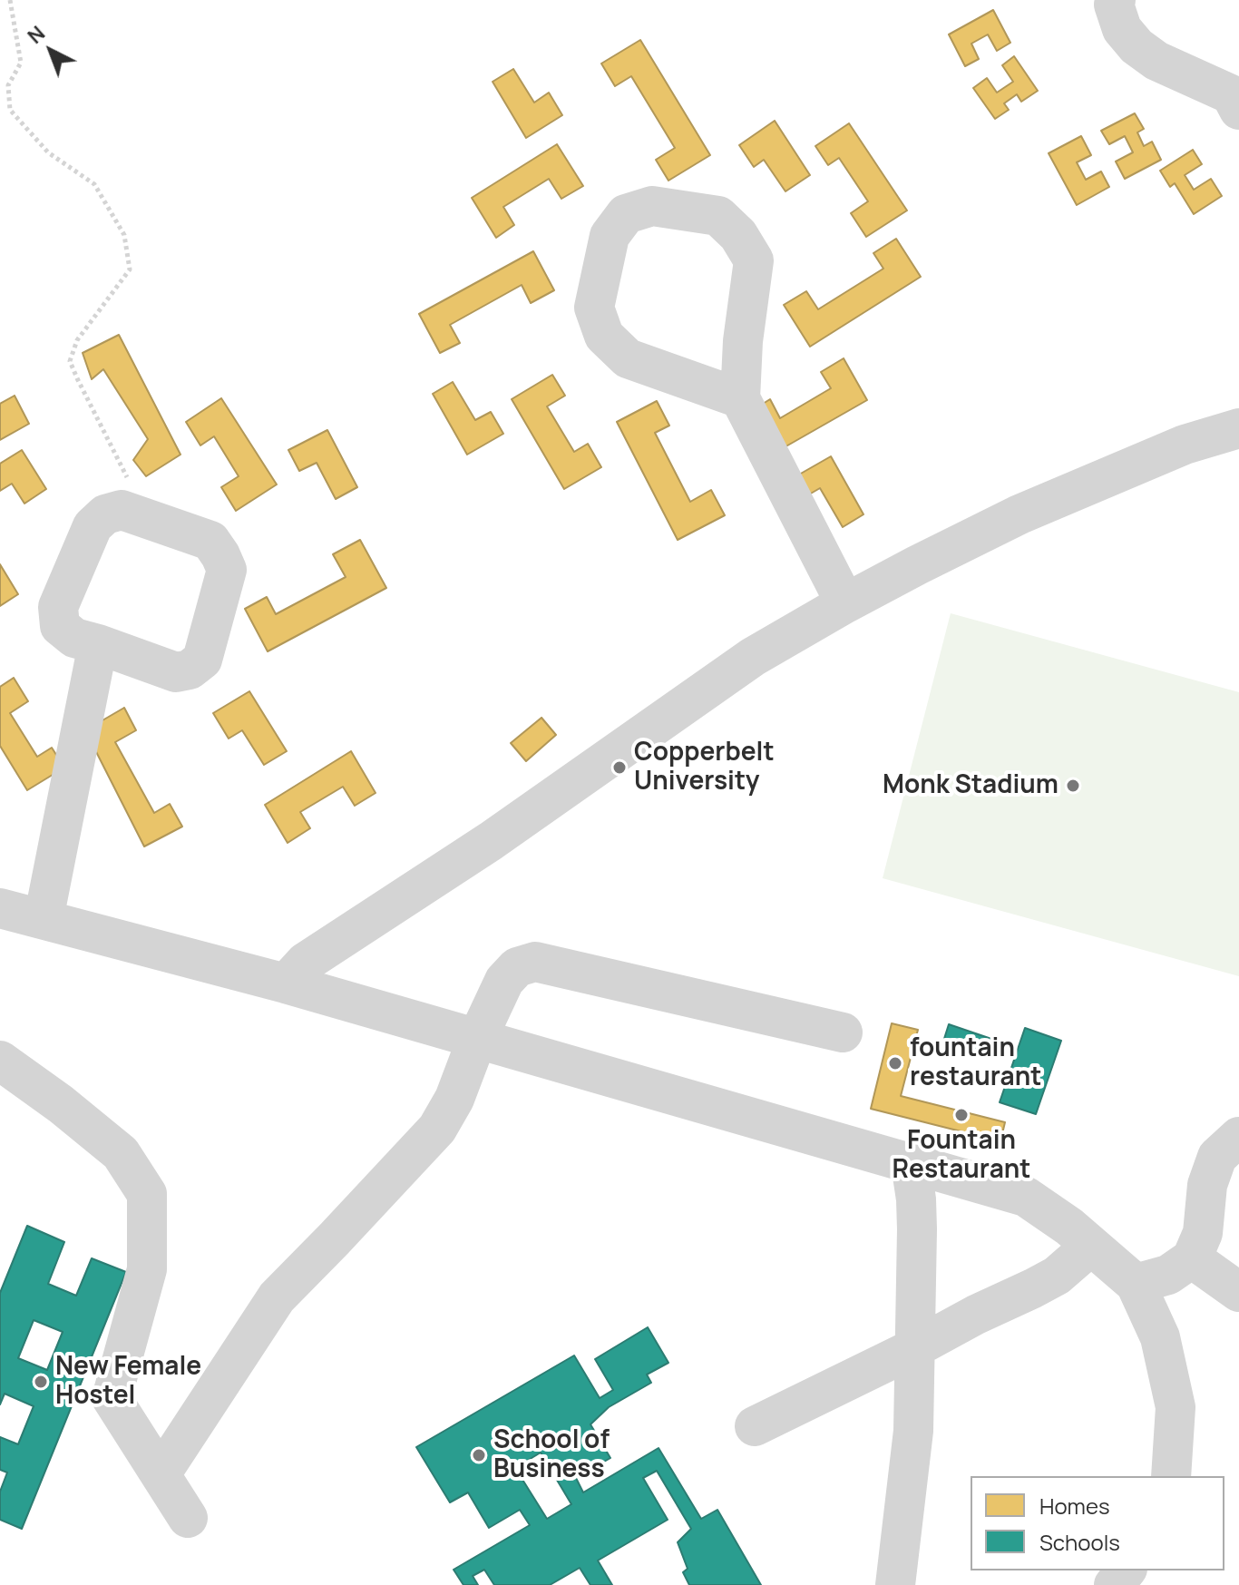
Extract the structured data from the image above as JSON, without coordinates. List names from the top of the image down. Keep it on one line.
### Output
{"places":["Copperbelt University","Monk Stadium","fountain restaurant","Fountain Restaurant","New Female Hostel","School of Business"],"legend":["Homes","Schools"],"north":"top left"}
